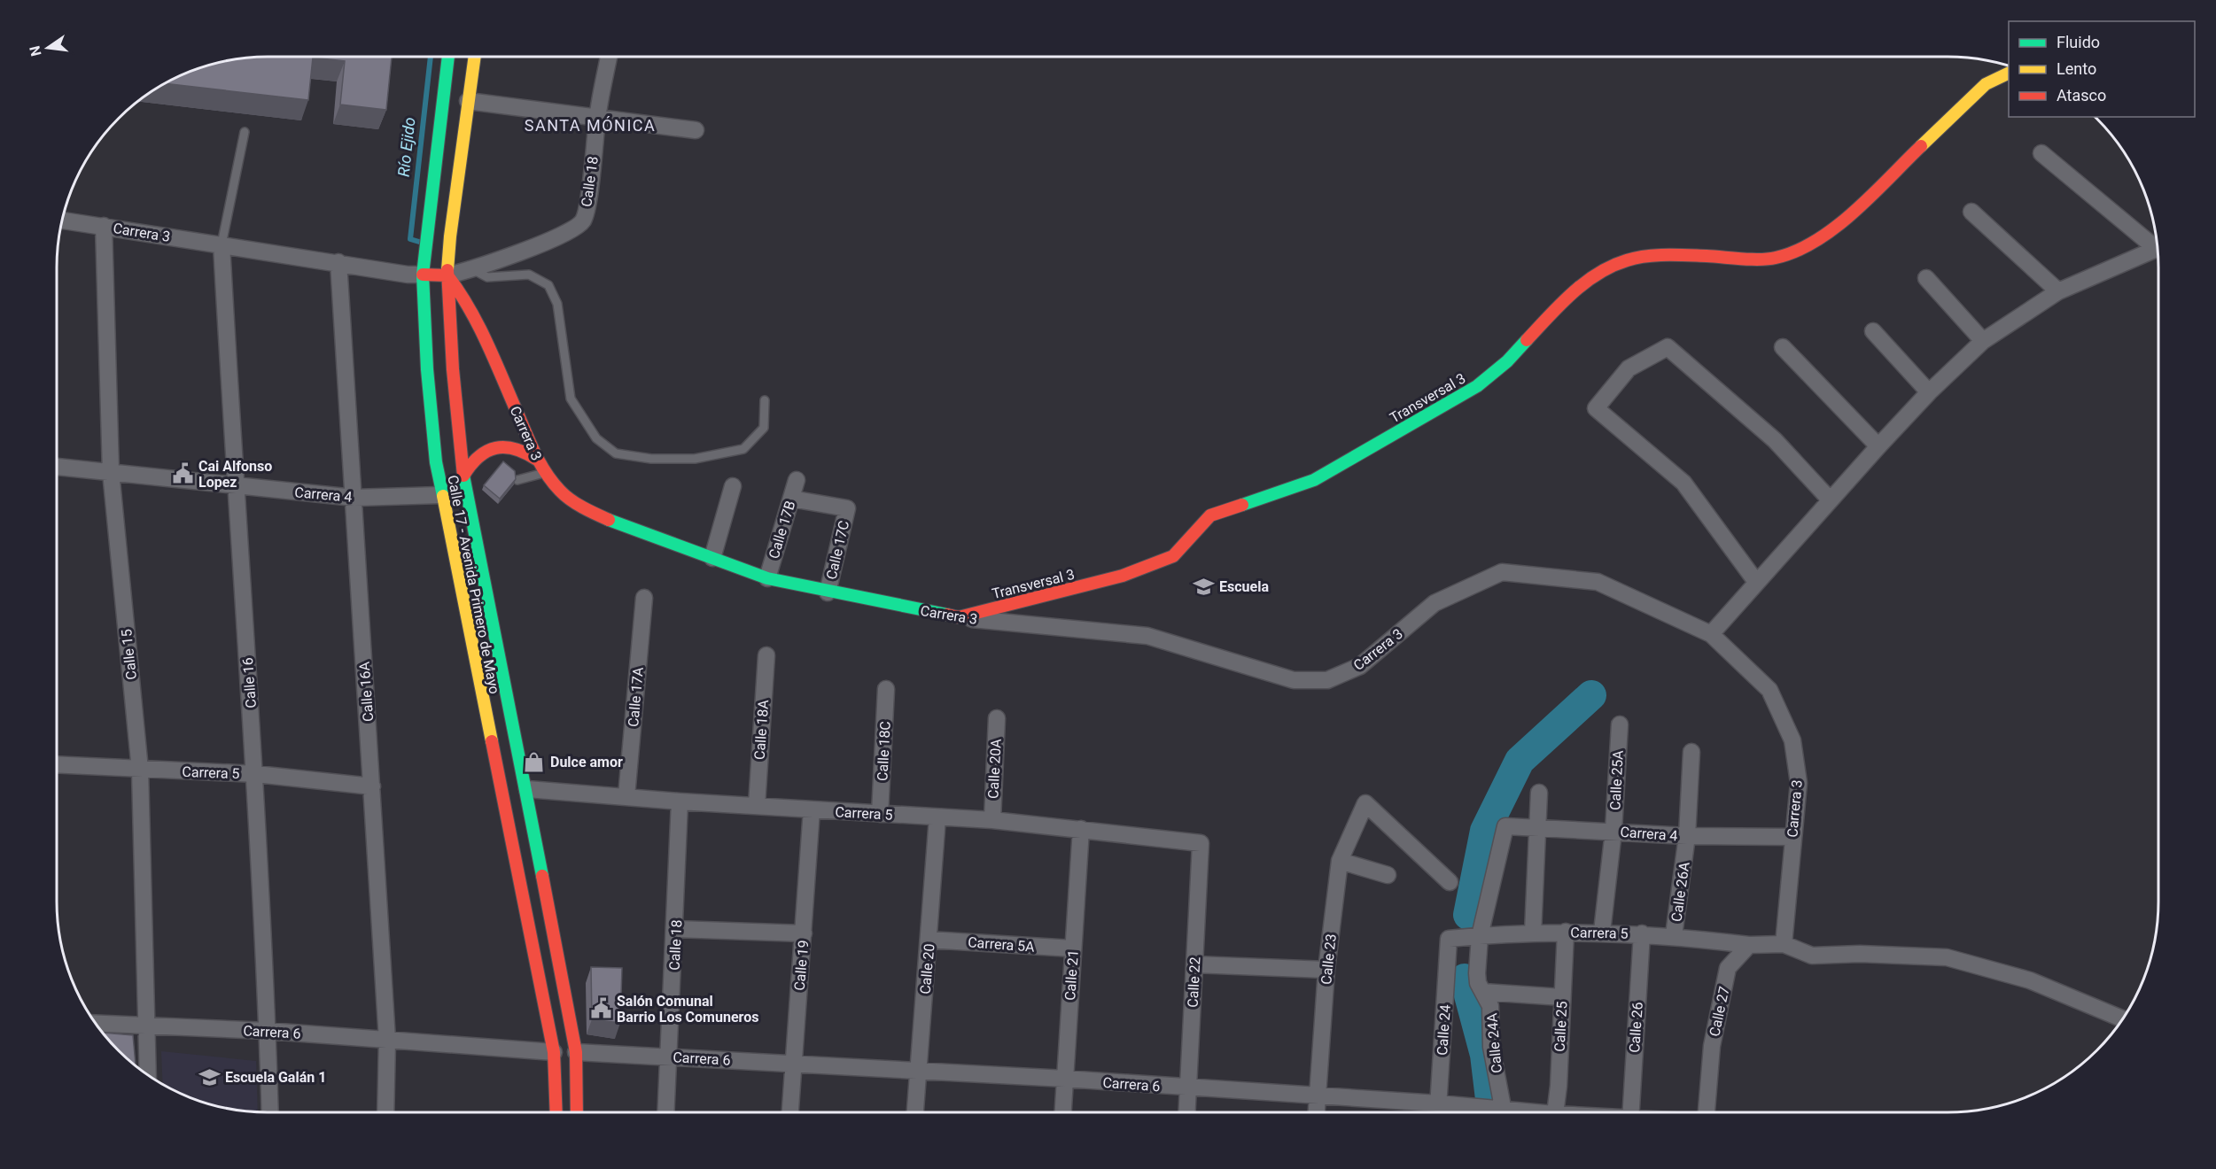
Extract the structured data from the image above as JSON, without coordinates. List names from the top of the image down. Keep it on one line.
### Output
{"streets":{"main road":["Carrera 3","Transversal 3","Calle 17 - Avenida Primero de Mayo"],"street":["Calle 18","Carrera 4","Calle 17B","Calle 17C","Calle 15","Calle 16","Calle 16A","Calle 17A","Calle 18A","Calle 18C","Calle 20A","Carrera 5","Calle 25A","Calle 26A","Carrera 5A","Calle 23","Calle 19","Calle 20","Calle 21","Calle 22","Calle 27","Calle 25","Calle 26","Calle 24","Carrera 6","Calle 24A"]},"crossings":[["Calle 18","Carrera 3"],["Calle 18","Carrera 5"],["Calle 18","Carrera 6"],["Carrera 3","Transversal 3"],["Carrera 3","Carrera 4"],["Carrera 3","Calle 17B"],["Carrera 3","Calle 17C"],["Carrera 3","Calle 17 - Avenida Primero de Mayo"],["Carrera 3","Calle 15"],["Carrera 3","Calle 16"],["Carrera 3","Calle 16A"],["Carrera 4","Calle 17 - Avenida Primero de Mayo"],["Carrera 4","Calle 15"],["Carrera 4","Calle 16"],["Carrera 4","Calle 16A"],["Carrera 4","Carrera 5"],["Carrera 4","Calle 25A"],["Carrera 4","Calle 26A"],["Carrera 4","Calle 24A"],["Calle 17B","Calle 17C"],["Calle 17 - Avenida Primero de Mayo","Carrera 5"],["Calle 17 - Avenida Primero de Mayo","Carrera 6"],["Calle 15","Carrera 5"],["Calle 15","Carrera 6"],["Calle 16","Carrera 5"],["Calle 16","Carrera 6"],["Calle 16A","Carrera 5"],["Calle 16A","Carrera 6"],["Calle 17A","Carrera 5"],["Calle 18A","Carrera 5"],["Calle 18C","Carrera 5"],["Calle 20A","Carrera 5"],["Carrera 5","Calle 25A"],["Carrera 5","Calle 26A"],["Carrera 5","Calle 19"],["Carrera 5","Calle 20"],["Carrera 5","Calle 21"],["Carrera 5","Calle 22"],["Carrera 5","Calle 27"],["Carrera 5","Calle 25"],["Carrera 5","Calle 26"],["Carrera 5","Calle 24"],["Carrera 5","Calle 24A"],["Carrera 5A","Calle 20"],["Carrera 5A","Calle 21"],["Calle 23","Carrera 6"],["Calle 19","Carrera 6"],["Calle 20","Carrera 6"],["Calle 21","Carrera 6"],["Calle 22","Carrera 6"],["Calle 24","Carrera 6"]],"districts":["SANTA MÓNICA"],"water":["Río Ejido"],"places":{"public building":["Cai Alfonso Lopez","Salón Comunal Barrio Los Comuneros"],"school or university":["Escuela","Escuela Galán 1"],"shop":["Dulce amor"]},"legend":["Fluido","Lento","Atasco"],"north":"left"}
